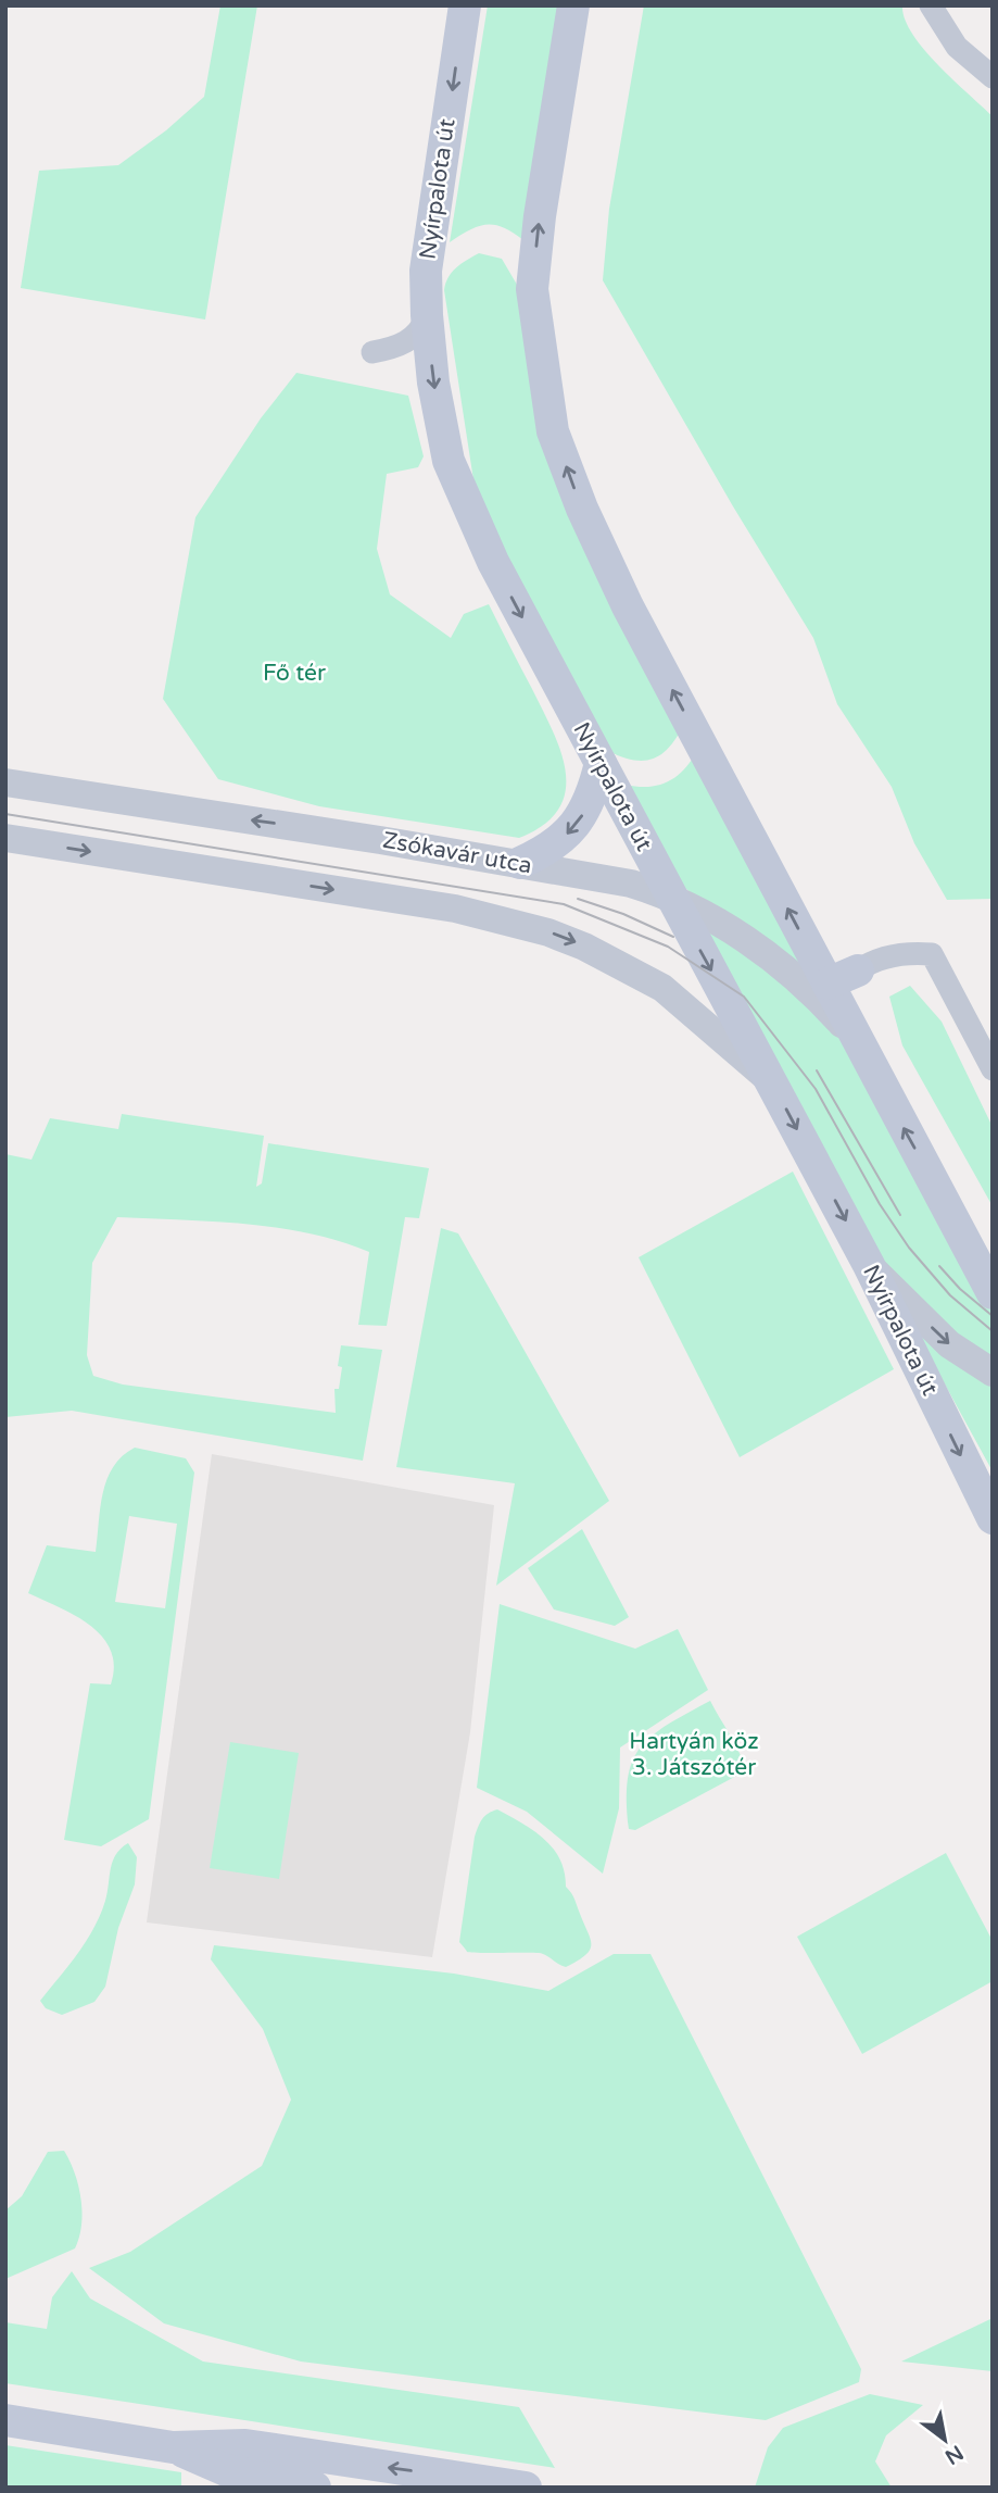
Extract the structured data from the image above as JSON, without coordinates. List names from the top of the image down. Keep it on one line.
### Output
{"streets":{"main road":["Nyírpalota út"],"street":["Zsókavár utca"]},"crossings":[["Nyírpalota út","Zsókavár utca"]],"parks":["Fő tér","Hartyán köz 3. Játszótér"],"north":"bottom right"}
